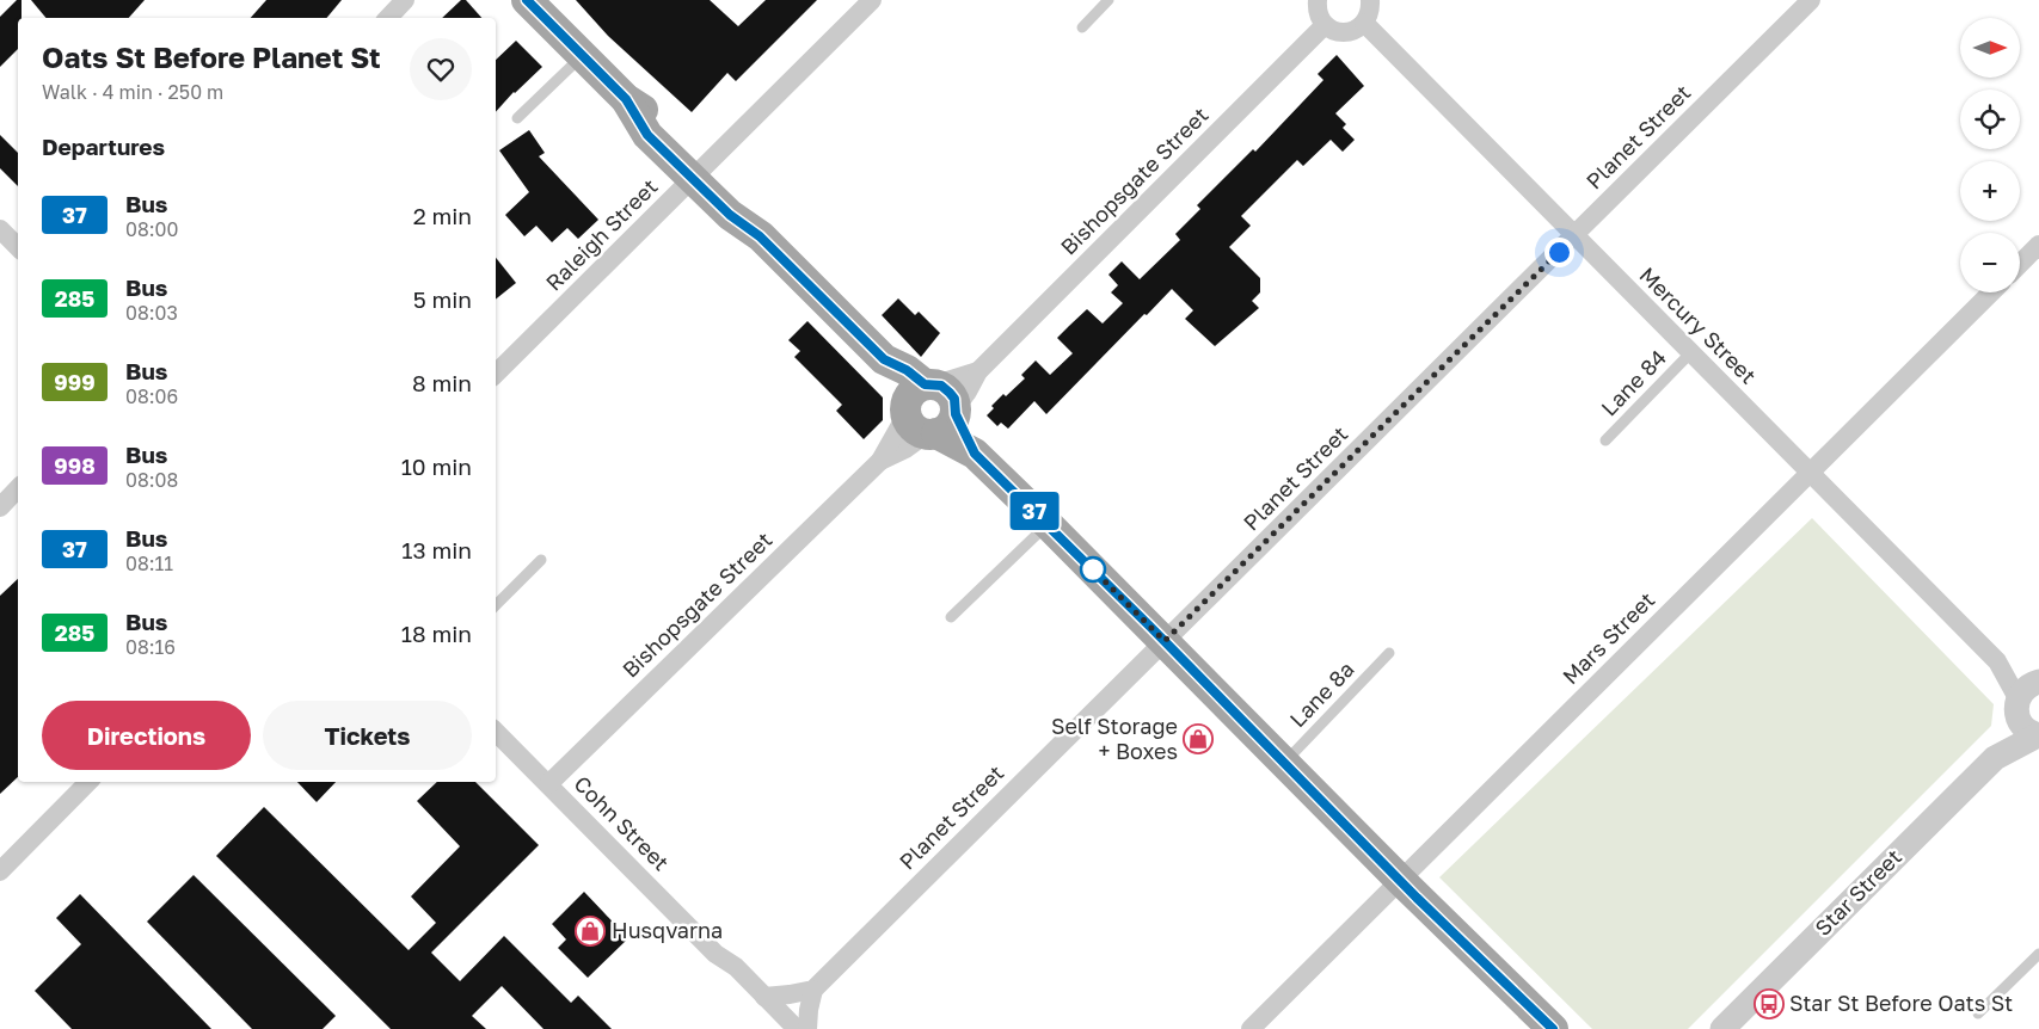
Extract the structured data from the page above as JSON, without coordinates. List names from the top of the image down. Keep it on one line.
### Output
{"streets":{"street":["Planet Street","Bishopsgate Street","Raleigh Street","Mercury Street","Mars Street","Cohn Street","Star Street"],"lane":["Lane 84","Lane 8a"]},"crossings":[["Planet Street","Mercury Street"],["Bishopsgate Street","Cohn Street"],["Mercury Street","Lane 84"],["Mercury Street","Mars Street"],["Mercury Street","Star Street"]],"places":{"shop":["Self Storage + Boxes","Husqvarna"],"bus stop":["Star St Before Oats St"]},"lines":["bus line 37"],"north":"right","page":{"on_map":"37","map_buttons":["+","−"],"heading":[["Oats St Before Planet St","Walk · 4 min · 250 m"],"Departures"],"list":[{"mark":"37","name":"Bus","note":"08:00","value":"2 min"},{"mark":"285","name":"Bus","note":"08:03","value":"5 min"},{"mark":"999","name":"Bus","note":"08:06","value":"8 min"},{"mark":"998","name":"Bus","note":"08:08","value":"10 min"},{"mark":"37","name":"Bus","note":"08:11","value":"13 min"},{"mark":"285","name":"Bus","note":"08:16","value":"18 min"}],"buttons":["Directions","Tickets"]}}
